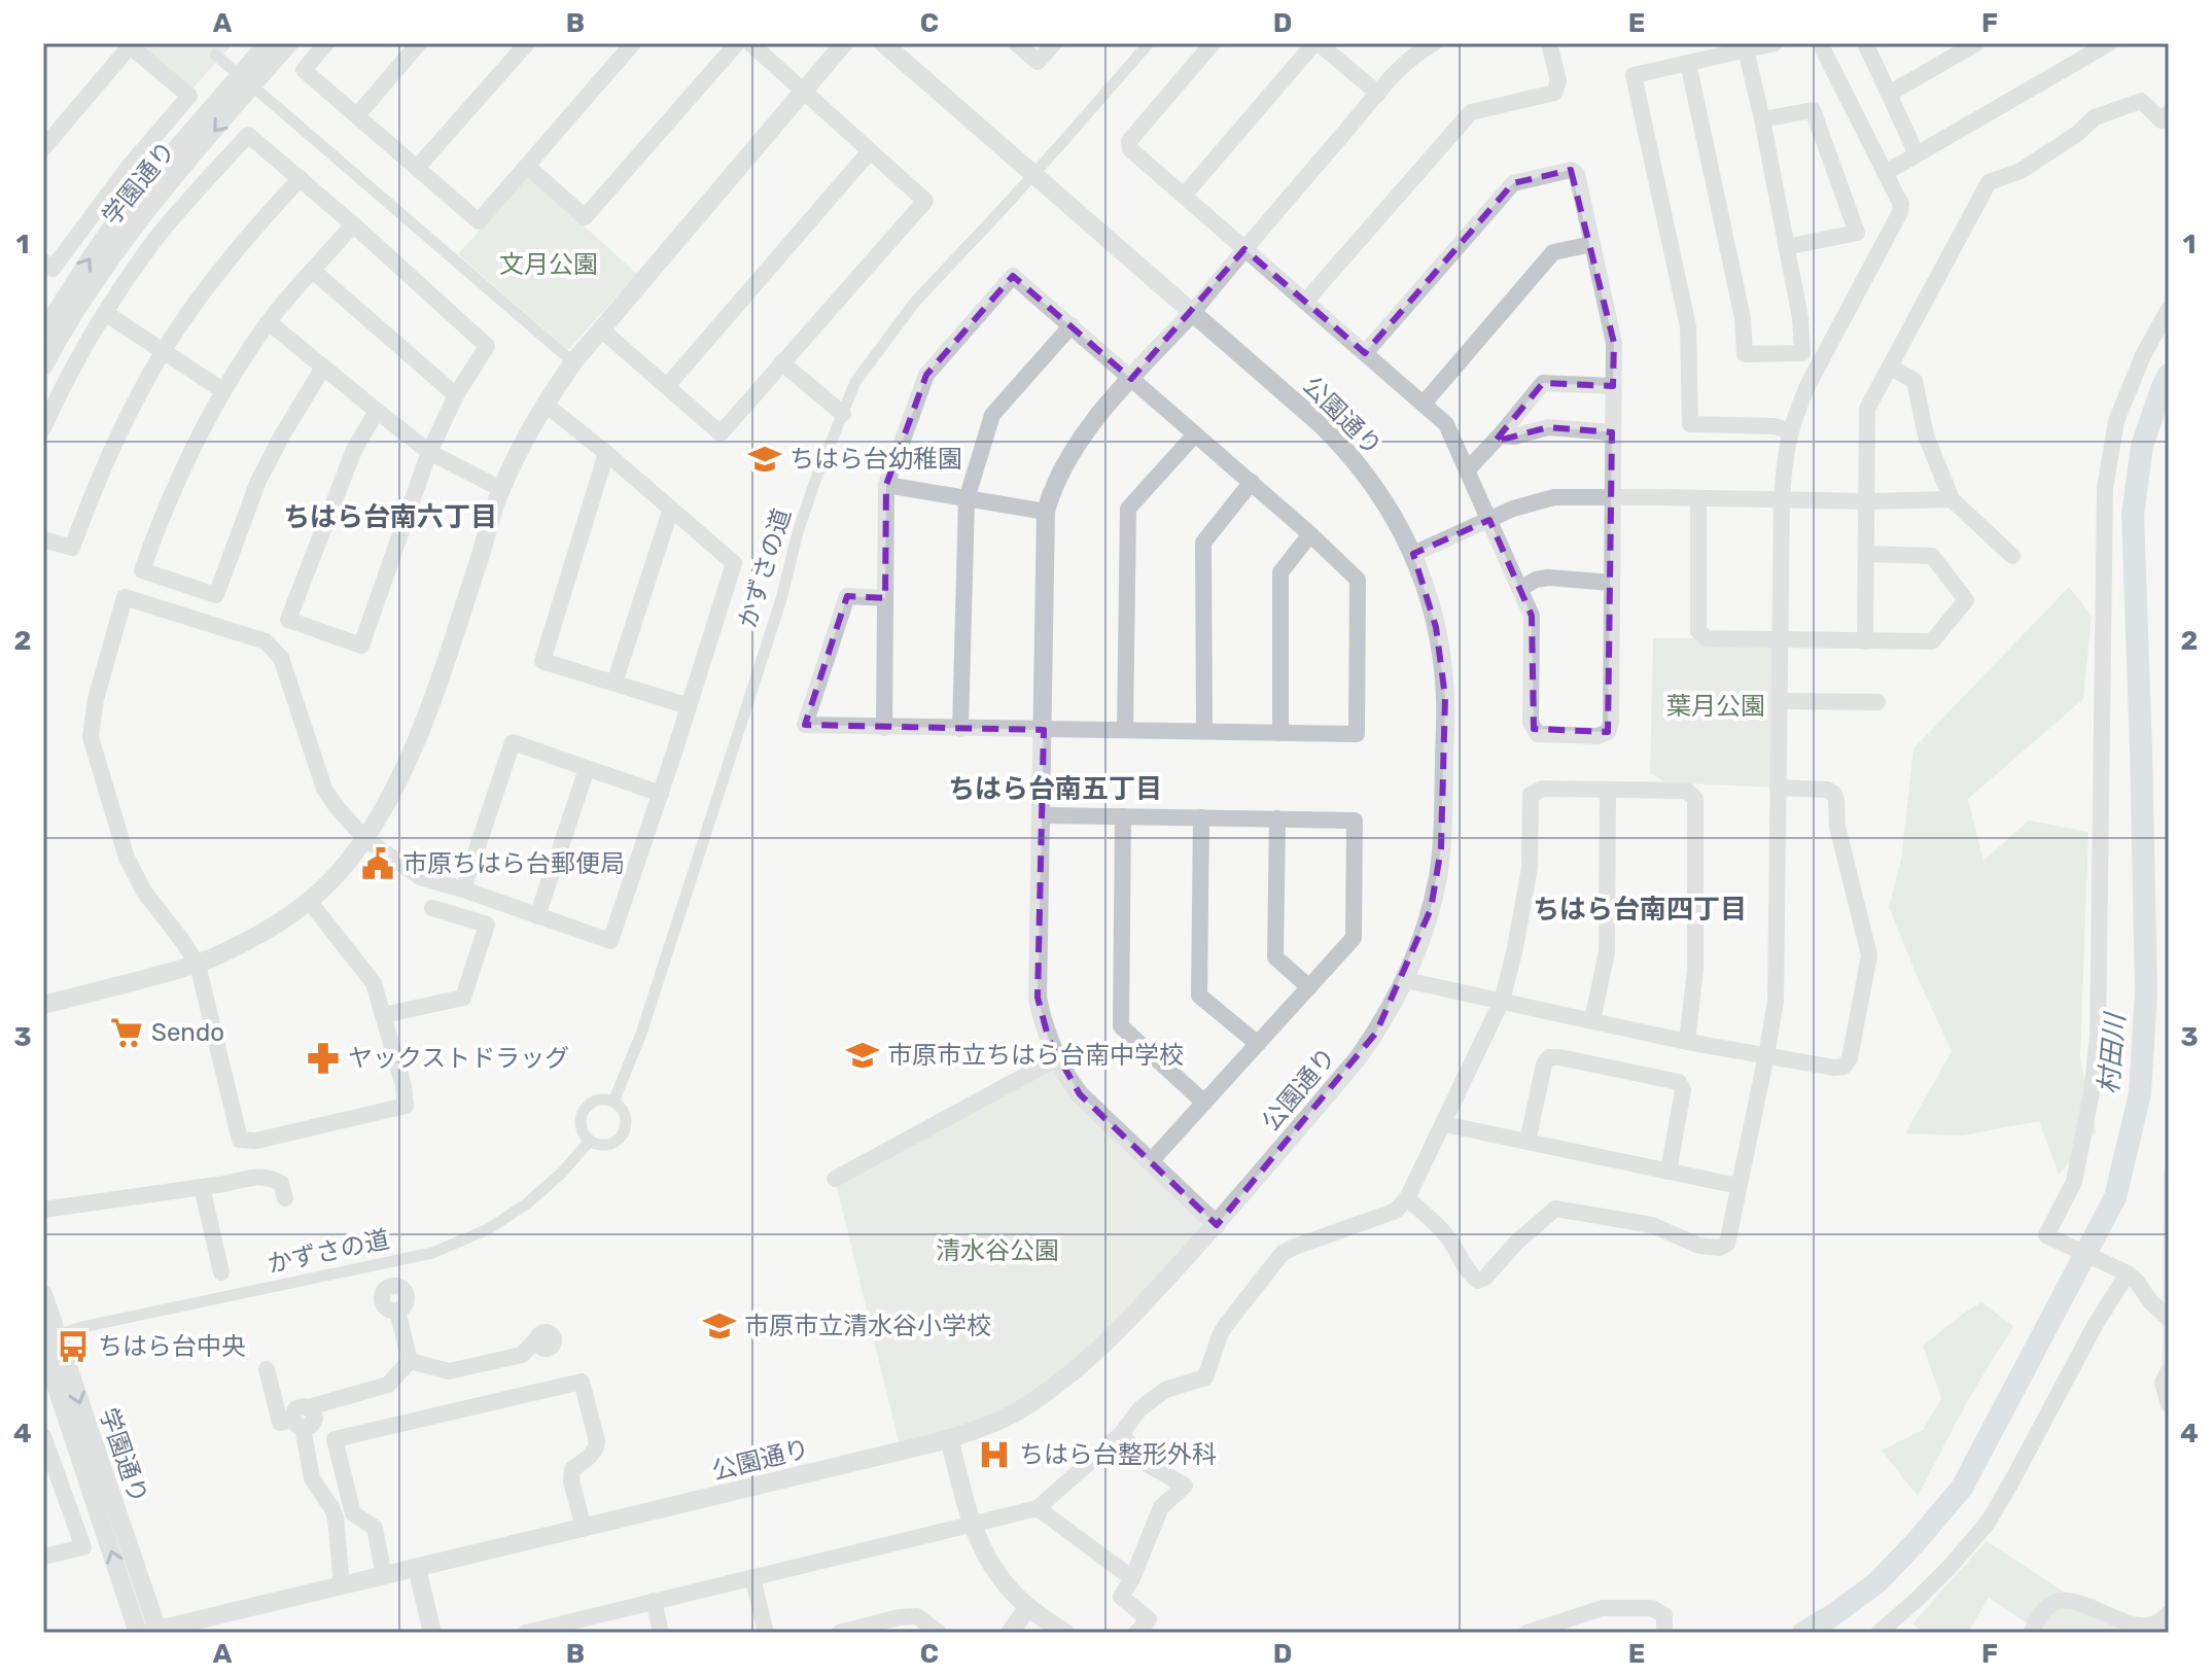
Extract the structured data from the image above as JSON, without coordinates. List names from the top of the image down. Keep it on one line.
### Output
{"streets":{"street":["学園通り","公園通り","かずさの道"]},"crossings":[["学園通り","公園通り"]],"districts":["ちはら台南六丁目","ちはら台南五丁目","ちはら台南四丁目"],"water":["村田川"],"parks":["文月公園","葉月公園","清水谷公園"],"places":{"school or university":["ちはら台幼稚園","市原市立ちはら台南中学校","市原市立清水谷小学校"],"public building":["市原ちはら台郵便局"],"supermarket":["Sendo"],"pharmacy":["ヤックストドラッグ"],"bus stop":["ちはら台中央"],"hospital":["ちはら台整形外科"]},"grid":{"columns":["A","B","C","D","E","F"],"rows":["1","2","3","4"]}}
